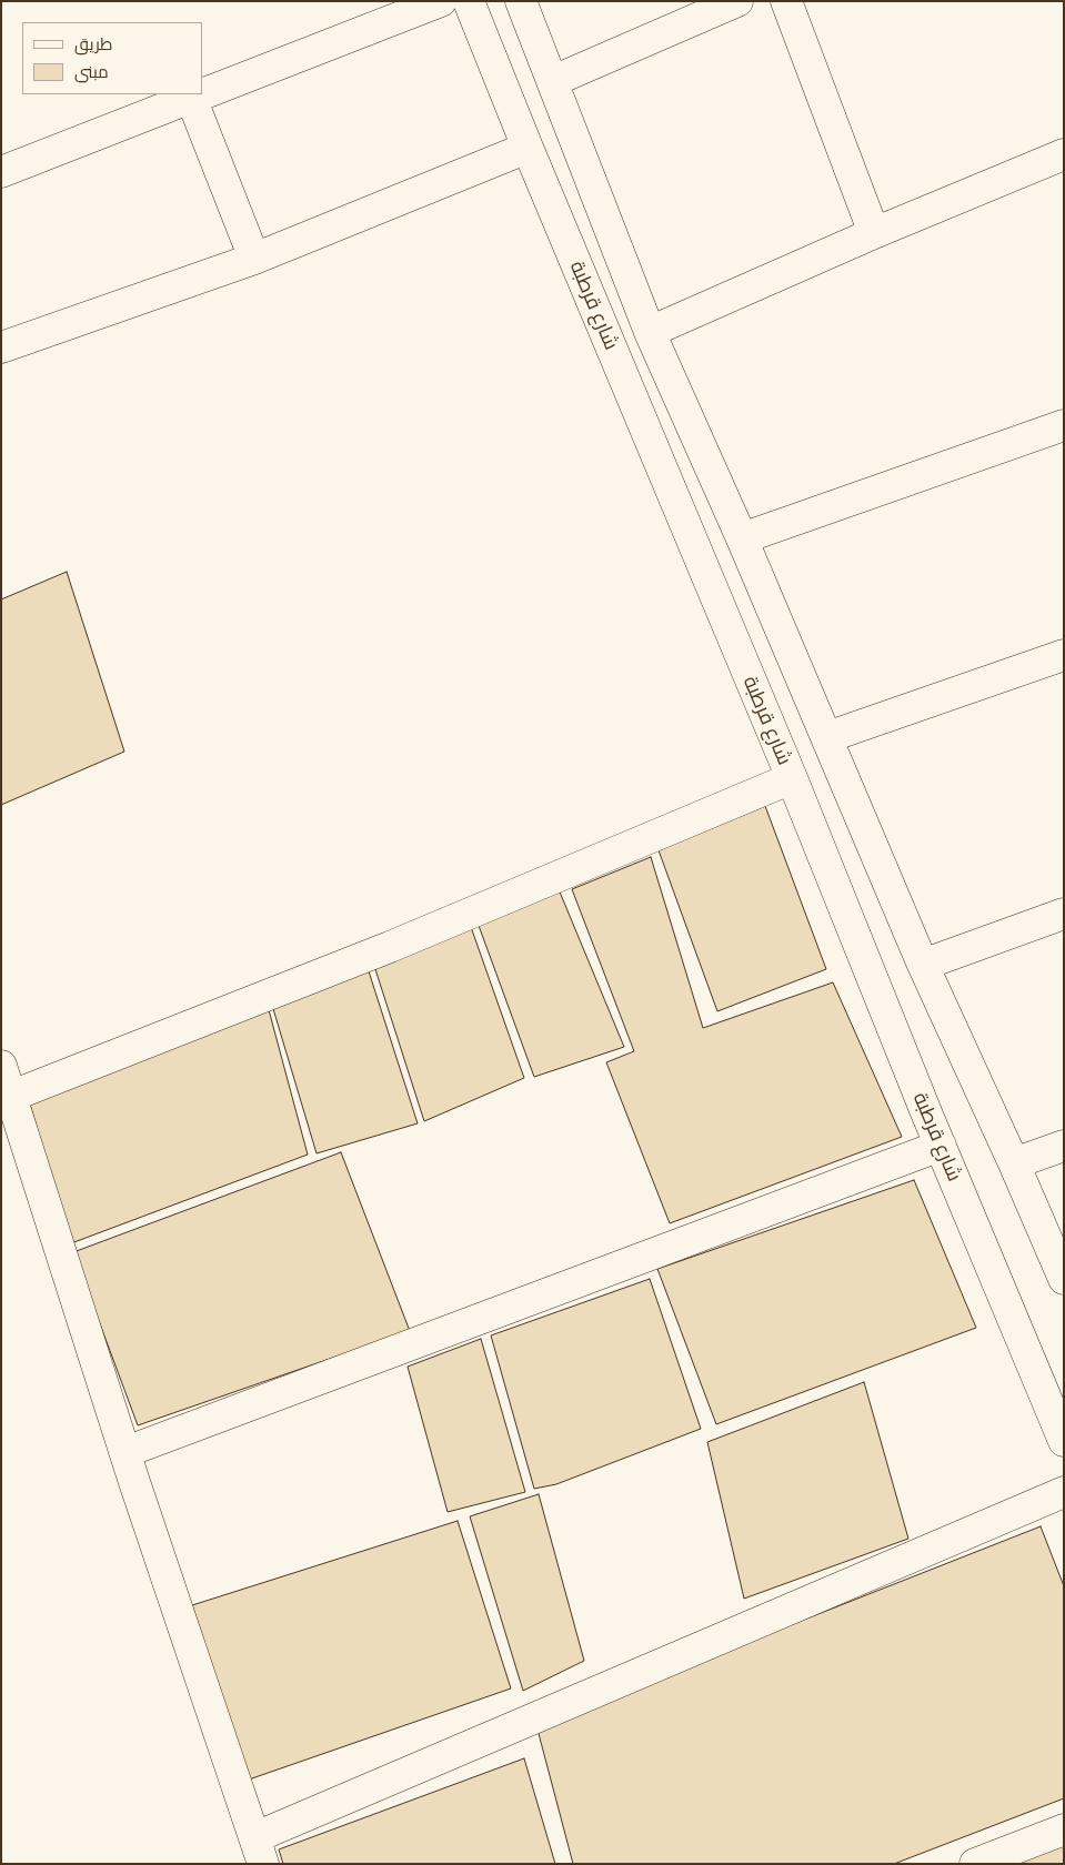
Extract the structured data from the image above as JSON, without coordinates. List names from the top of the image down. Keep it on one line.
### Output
{"streets":{"street":["شارع قرطبة"]},"legend":["طريق","مبنى"]}
